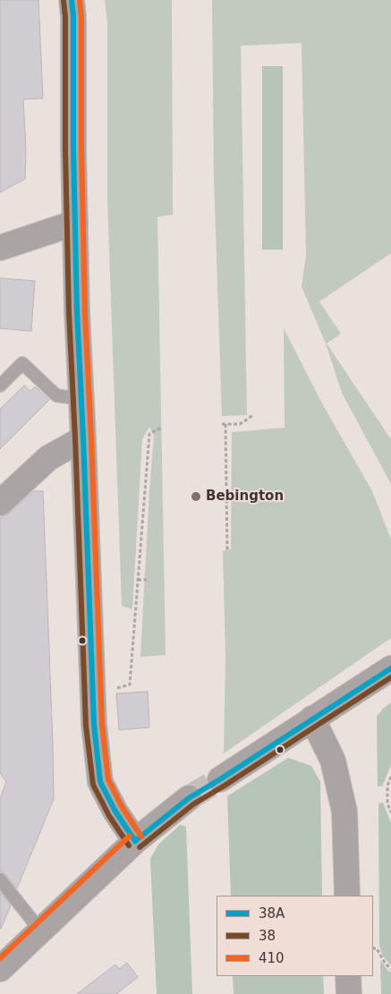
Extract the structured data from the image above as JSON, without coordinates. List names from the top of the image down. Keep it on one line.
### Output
{"places":["Bebington"],"lines":["transit line 38A","transit line 410","transit line 38"],"legend":["38A","38","410"]}
